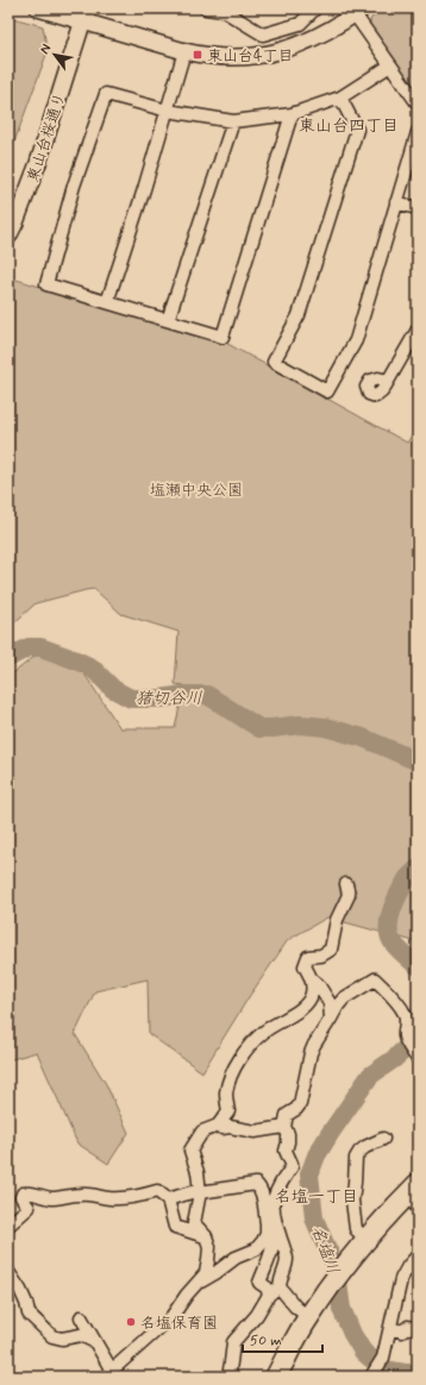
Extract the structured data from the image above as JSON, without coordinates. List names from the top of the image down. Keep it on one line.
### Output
{"streets":{"street":["東山台桜通り"]},"districts":["東山台四丁目","名塩一丁目"],"water":["猪切谷川","名塩川"],"parks":["塩瀬中央公園"],"places":{"transit":["東山台4丁目"],"other":["名塩保育園"]},"scale_bar":"50 m","north":"top left"}
